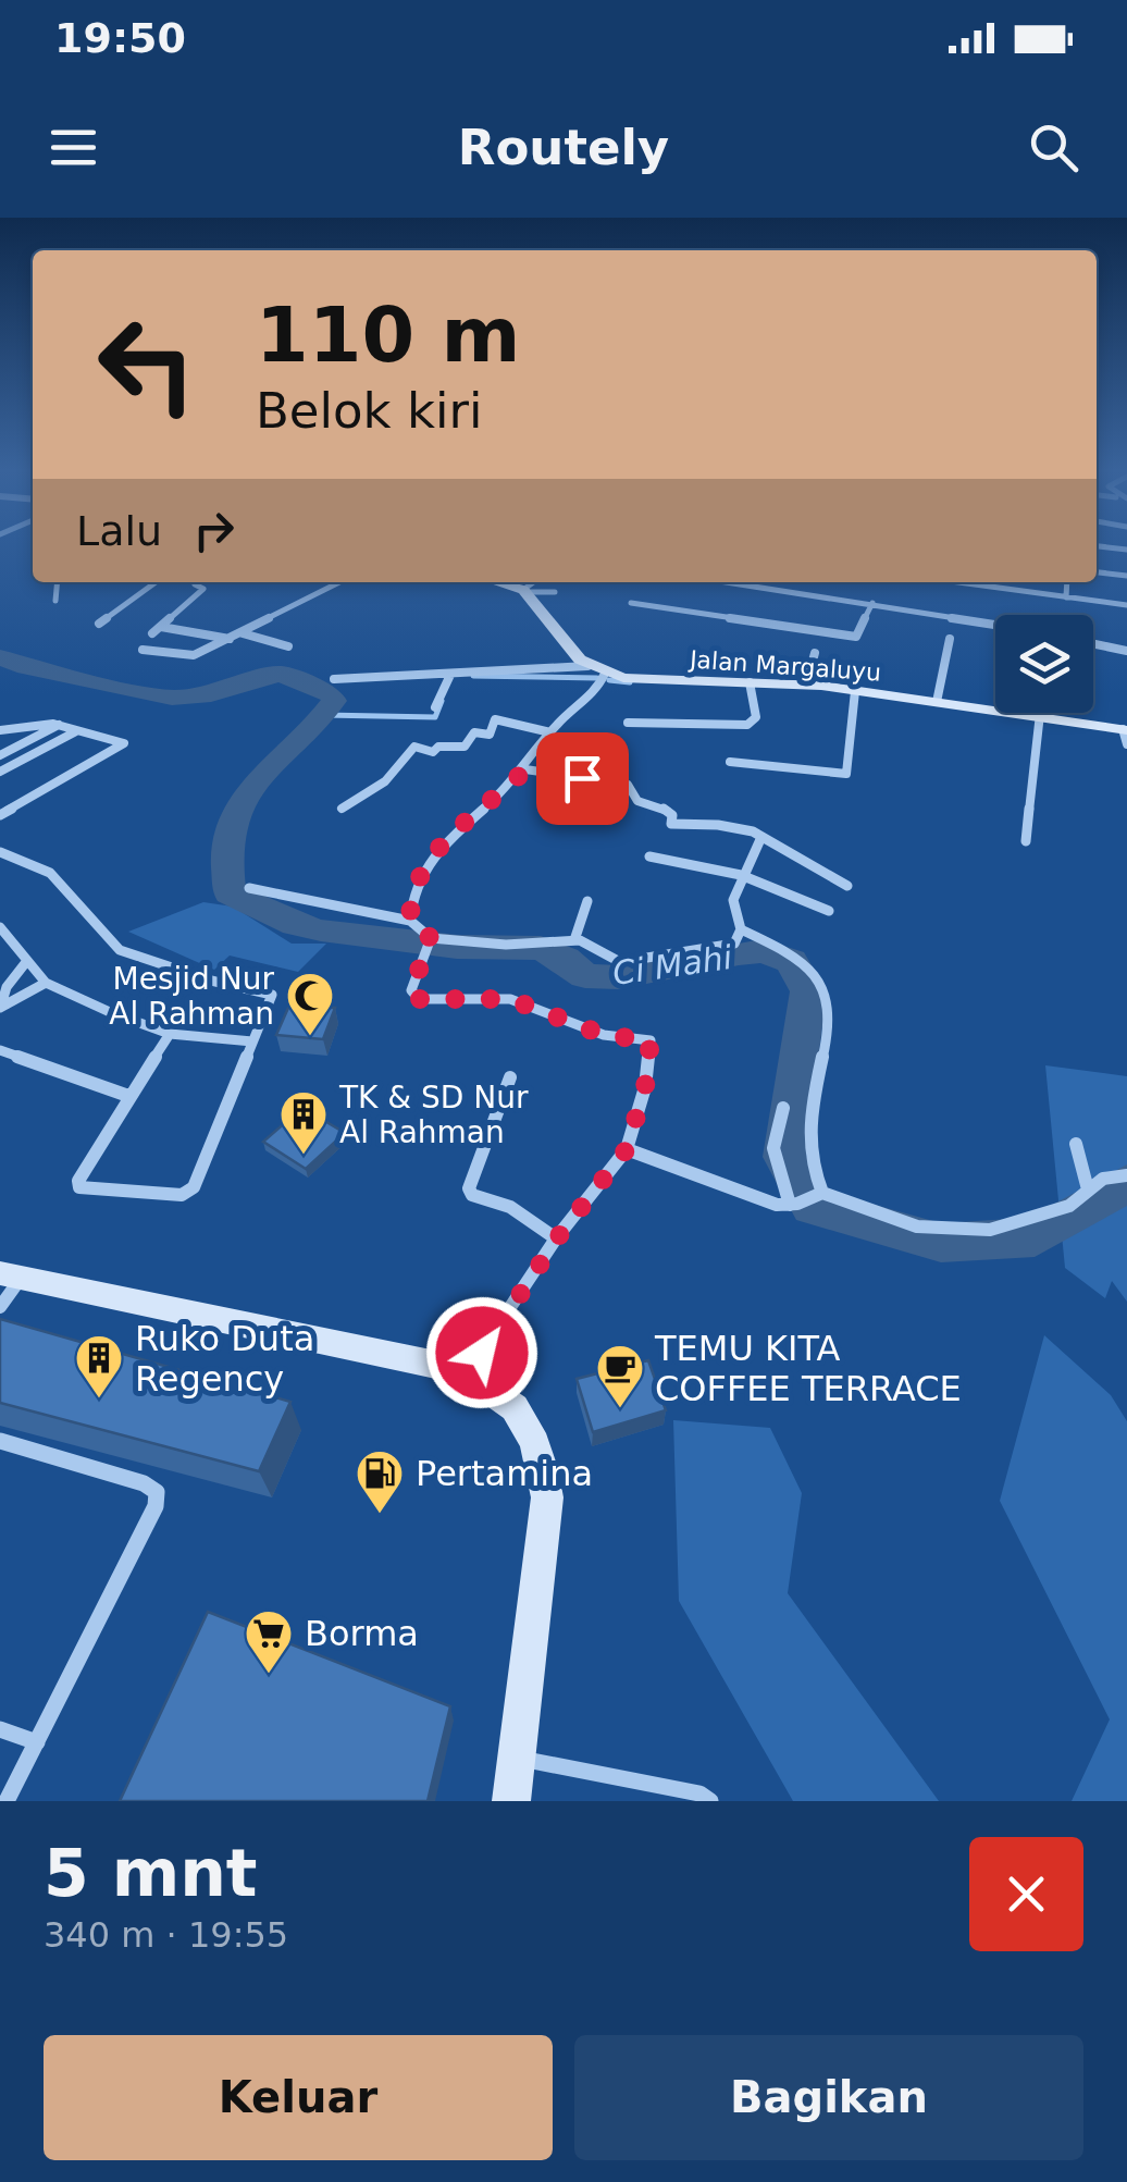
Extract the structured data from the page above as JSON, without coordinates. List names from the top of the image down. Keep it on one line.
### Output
{"streets":{"main road":["Jalan Margaluyu"]},"water":["Ci Mahi"],"places":{"mosque":["Mesjid Nur Al Rahman"],"building":["TK & SD Nur Al Rahman","Ruko Duta Regency"],"cafe":["TEMU KITA COFFEE TERRACE"],"fuel station":["Pertamina"],"supermarket":["Borma"]},"page":{"status":"19:50","header":"Routely","turn":["110 m","Belok kiri"],"then":"Lalu","heading":["5 mnt","340 m · 19:55"],"buttons":["Keluar","Bagikan"]}}
